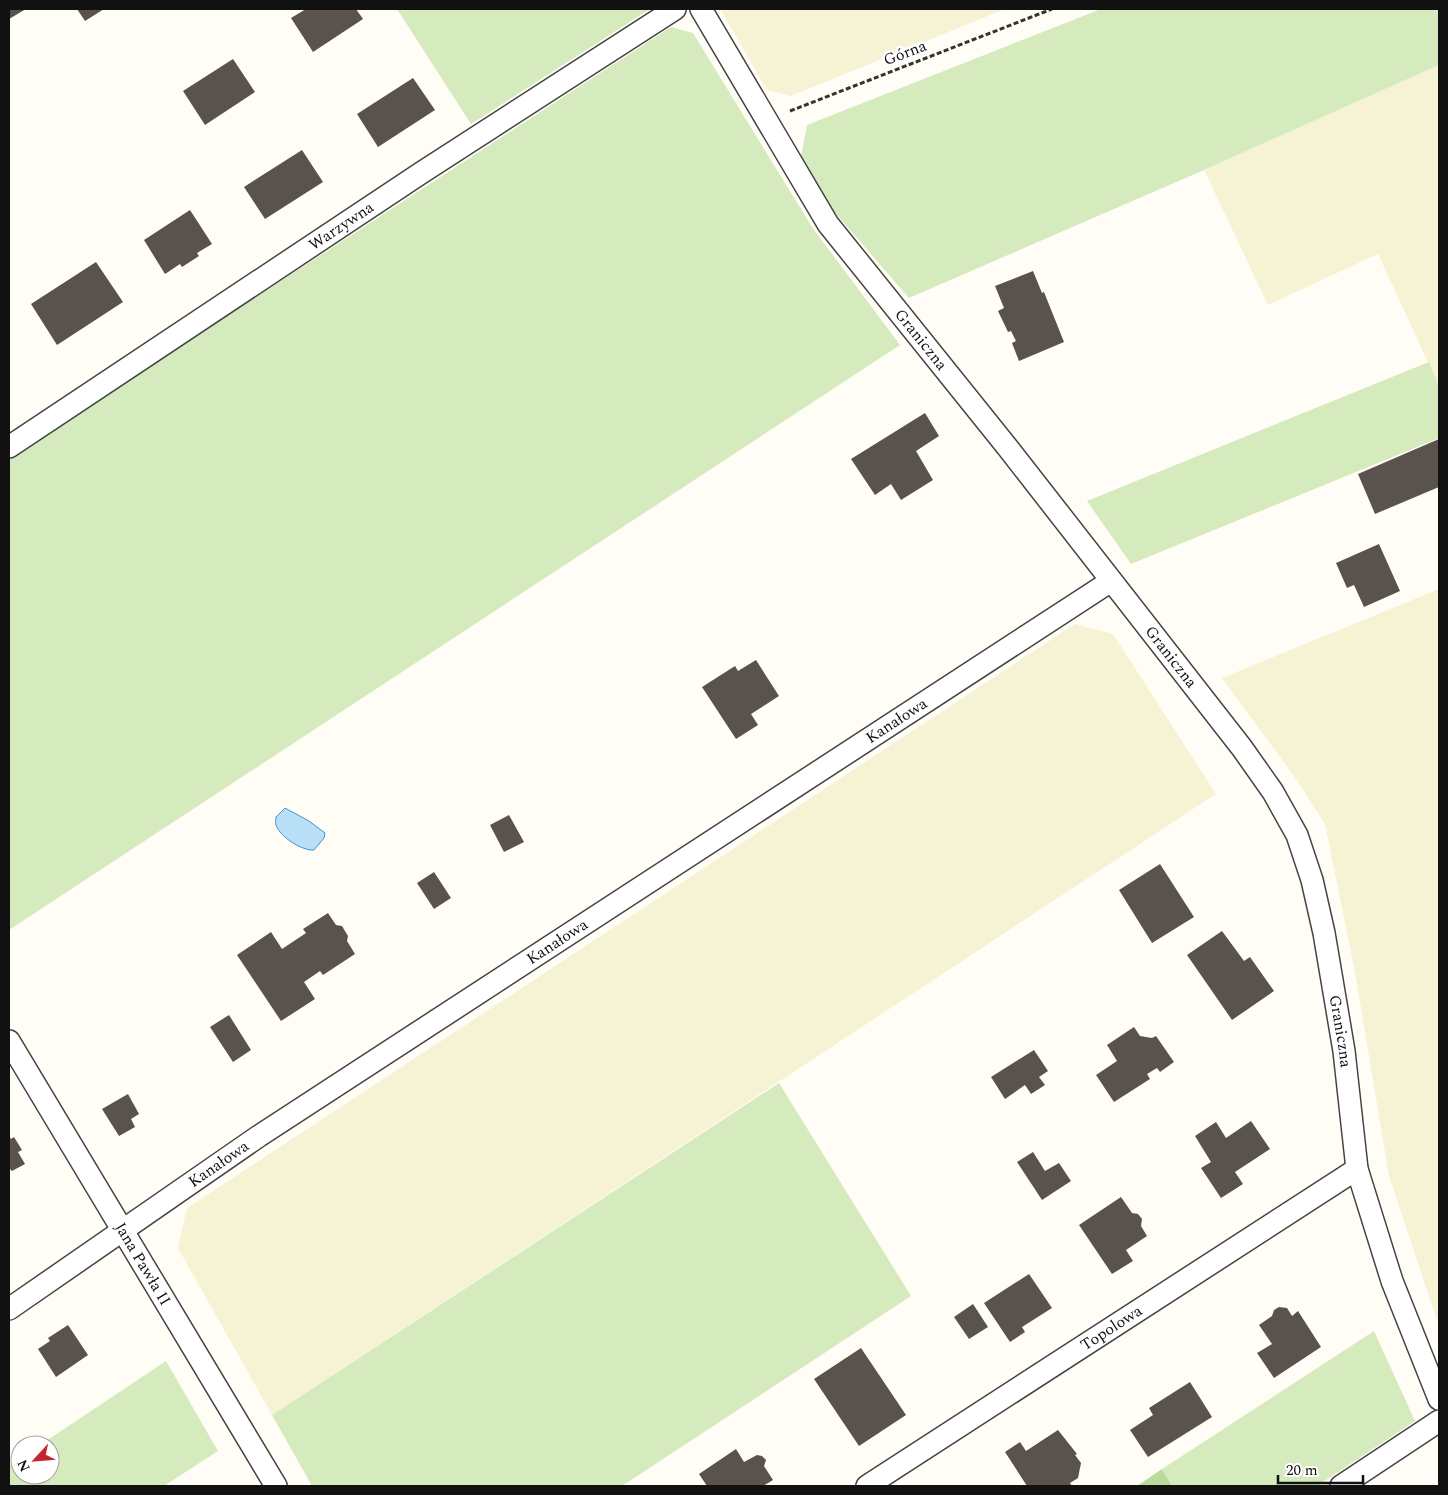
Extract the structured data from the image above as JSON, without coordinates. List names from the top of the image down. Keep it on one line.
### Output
{"streets":{"street":["Warzywna","Graniczna","Kanałowa","Jana Pawła II","Topolowa"],"path":["Górna"]},"crossings":[["Górna","Graniczna"],["Graniczna","Kanałowa"],["Graniczna","Topolowa"],["Kanałowa","Jana Pawła II"]],"scale_bar":"20 m","north":"bottom left"}
